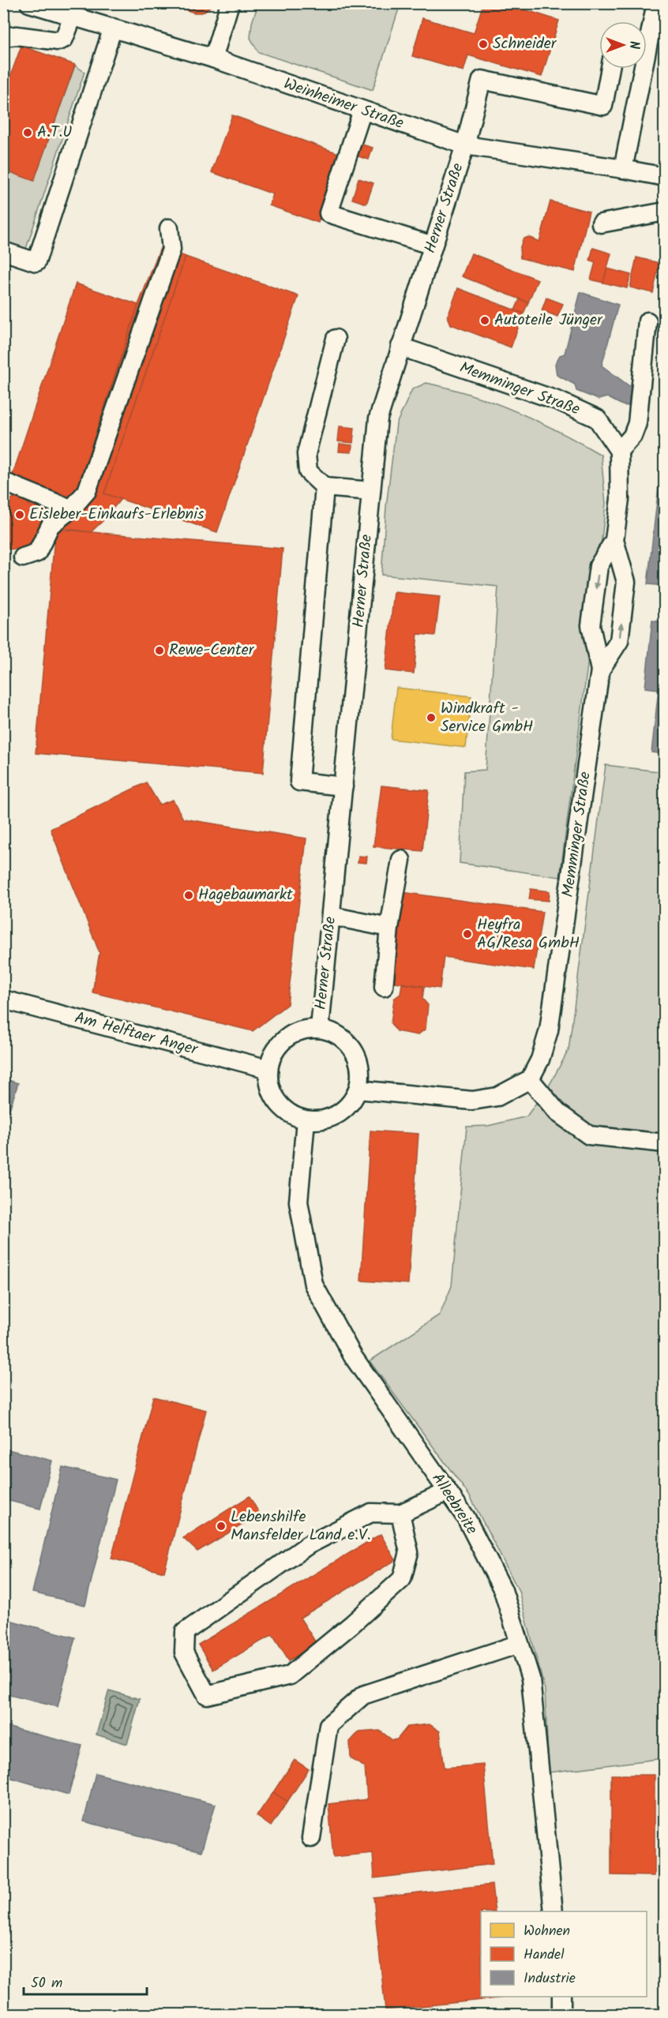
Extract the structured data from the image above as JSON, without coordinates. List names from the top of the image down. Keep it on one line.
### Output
{"streets":{"street":["Weinheimer Straße","Herner Straße","Memminger Straße","Am Helftaer Anger","Alleebreite"]},"crossings":[["Weinheimer Straße","Herner Straße"],["Herner Straße","Memminger Straße"],["Herner Straße","Am Helftaer Anger"],["Herner Straße","Alleebreite"],["Am Helftaer Anger","Alleebreite"]],"places":["Schneider","A.T.U","Autoteile Jünger","Eisleber-Einkaufs-Erlebnis","Rewe-Center","Windkraft - Service GmbH","Hagebaumarkt","Heyfra AG/Resa GmbH","Lebenshilfe Mansfelder Land e.V."],"legend":["Wohnen","Handel","Industrie"],"scale_bar":"50 m","north":"right"}
